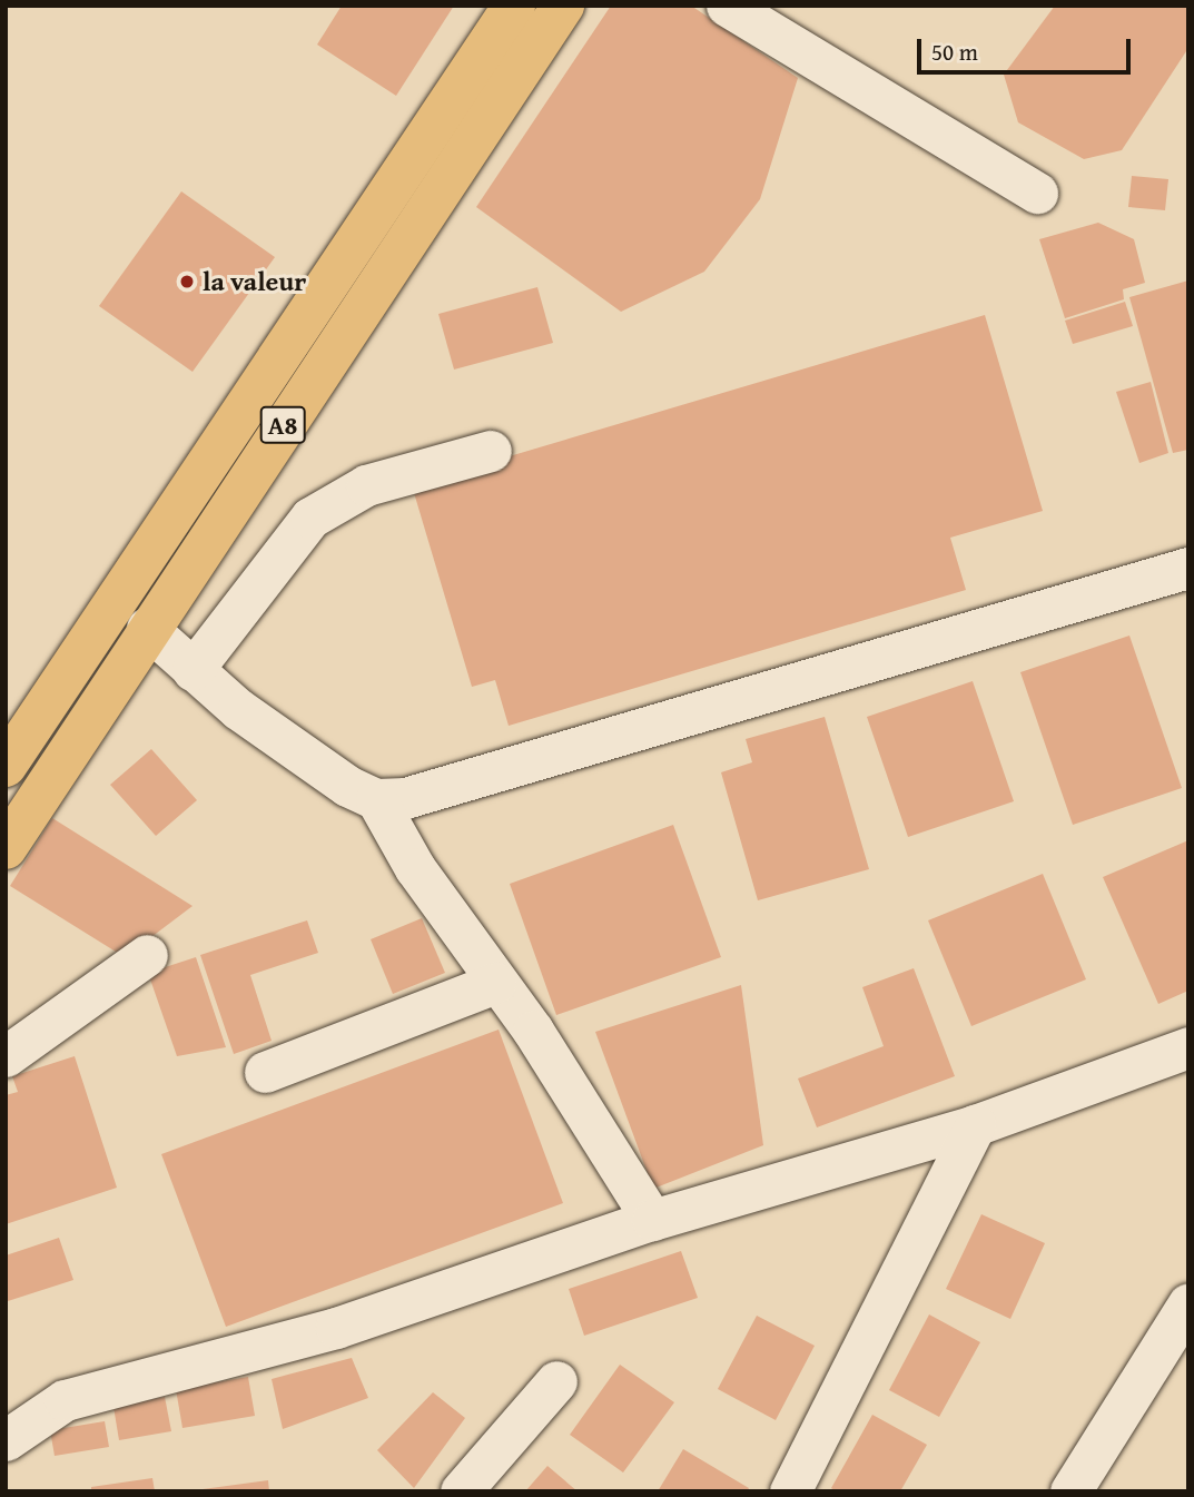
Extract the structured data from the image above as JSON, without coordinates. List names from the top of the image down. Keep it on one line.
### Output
{"streets":{"highway":["A8"]},"places":["la valeur"],"scale_bar":"50 m"}
